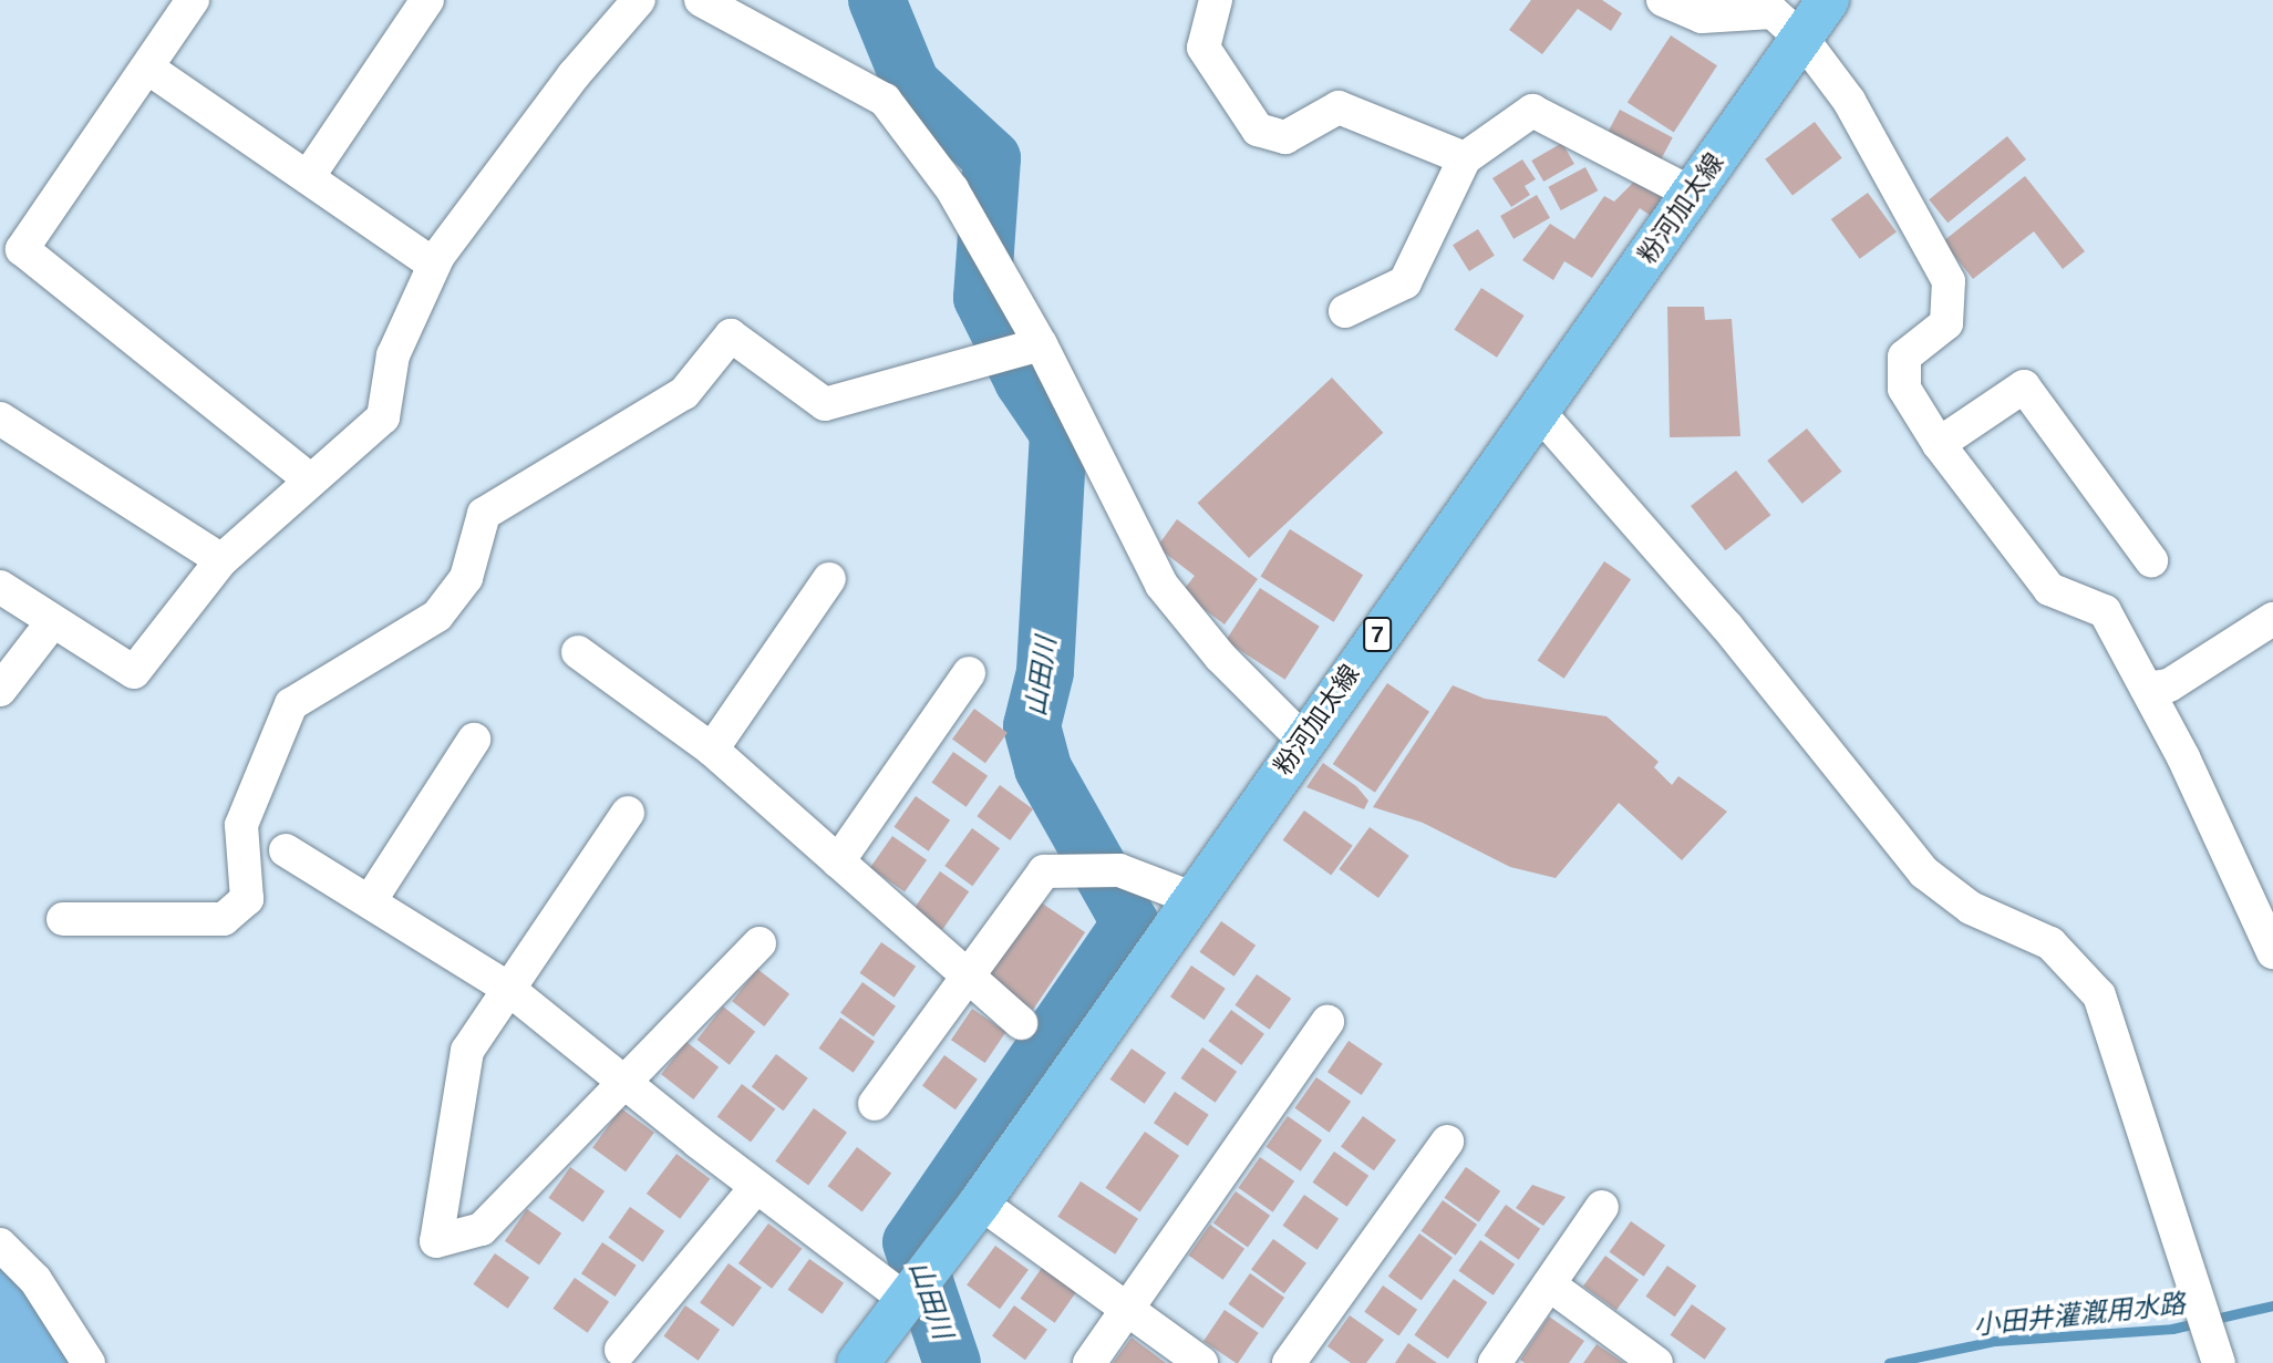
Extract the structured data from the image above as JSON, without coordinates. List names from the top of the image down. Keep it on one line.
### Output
{"streets":{"main road":["粉河加太線","7"]},"water":["山田川","小田井灌漑用水路"]}
